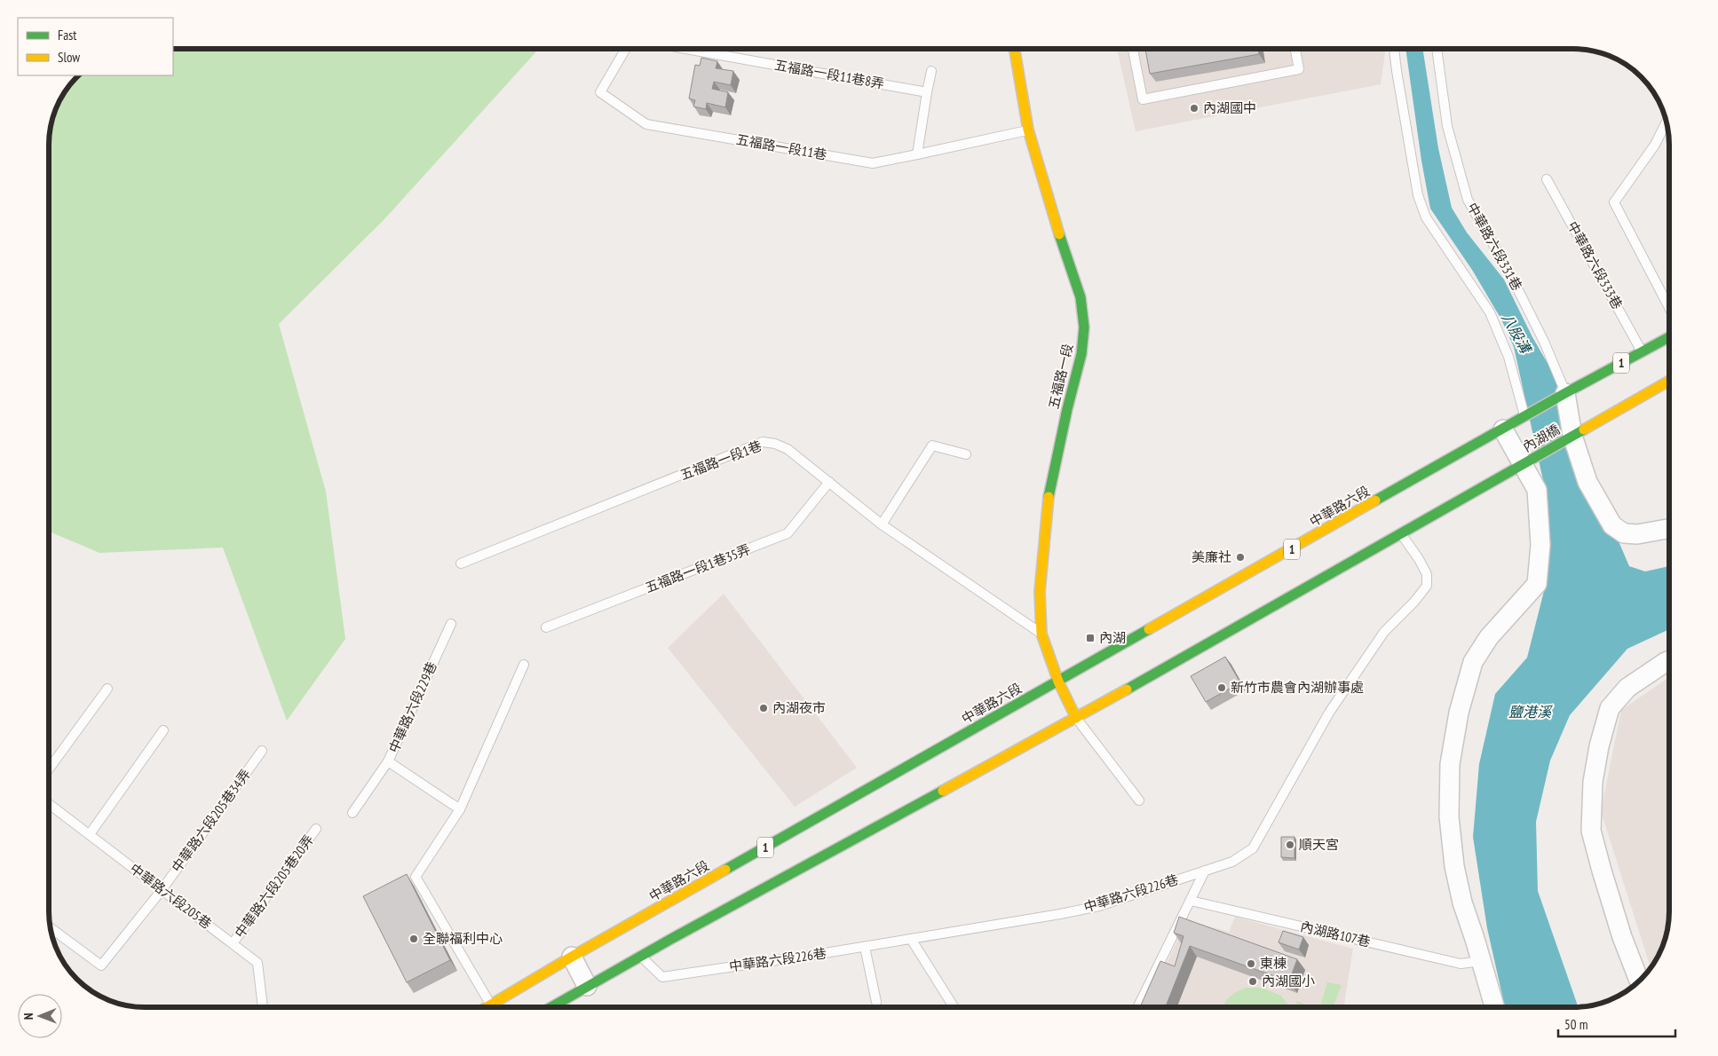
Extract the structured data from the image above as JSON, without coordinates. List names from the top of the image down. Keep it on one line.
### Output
{"streets":{"main road":["1","五福路一段","內湖橋","中華路六段"],"lane":["五福路一段11巷8弄","五福路一段11巷","中華路六段331巷","中華路六段333巷","五福路一段1巷","五福路一段1巷35弄","中華路六段229巷","中華路六段205巷34弄","中華路六段205巷20弄","中華路六段226巷","中華路六段205巷","內湖路107巷"]},"crossings":[["五福路一段11巷","五福路一段"],["中華路六段331巷","1"],["中華路六段331巷","內湖橋"],["中華路六段333巷","1"],["1","內湖橋"],["五福路一段","五福路一段1巷"],["五福路一段","中華路六段"],["內湖橋","中華路六段"],["五福路一段1巷","五福路一段1巷35弄"],["中華路六段205巷34弄","中華路六段205巷"],["中華路六段205巷20弄","中華路六段205巷"]],"water":["八股溝","鹽港溪"],"places":{"other":["內湖國中","美廉社","新竹市農會內湖辦事處","內湖夜市","順天宮","全聯福利中心","東棟","內湖國小"],"transit":["內湖"]},"legend":["Fast","Slow"],"scale_bar":"50 m","north":"left"}
